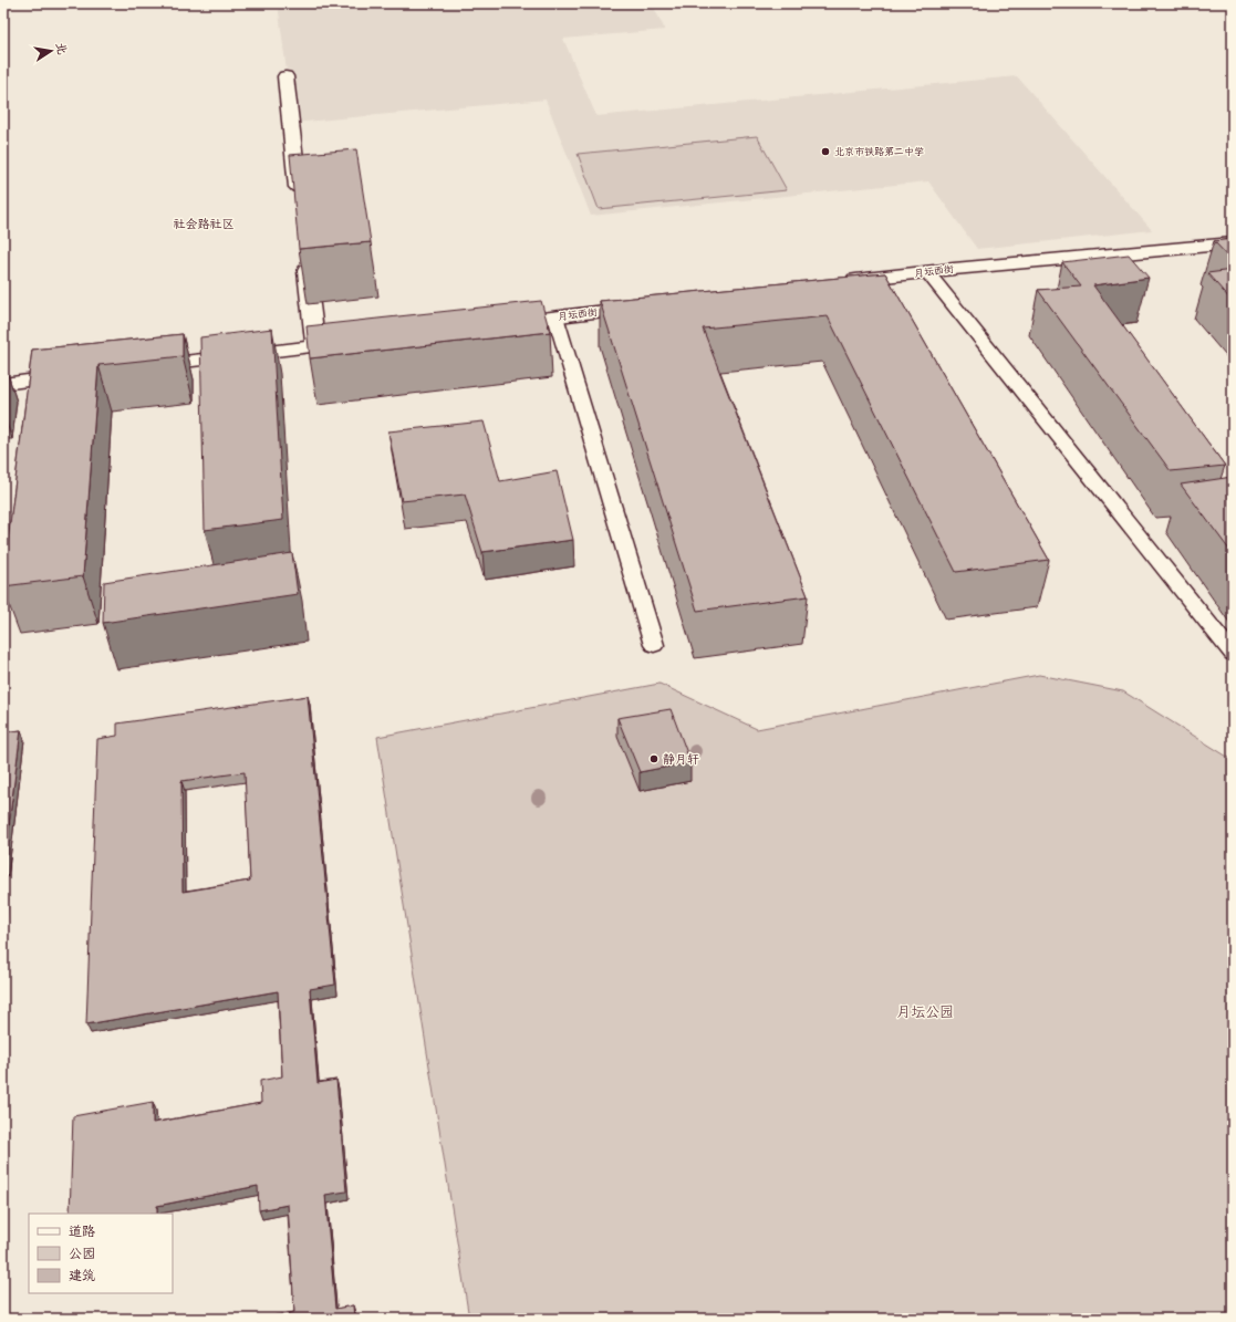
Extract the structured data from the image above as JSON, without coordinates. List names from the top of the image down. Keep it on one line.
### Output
{"streets":{"street":["月坛西街"]},"districts":["社会路社区"],"parks":["月坛公园"],"places":["北京市铁路第二中学","静月轩"],"legend":["道路","公园","建筑"],"north":"right"}
